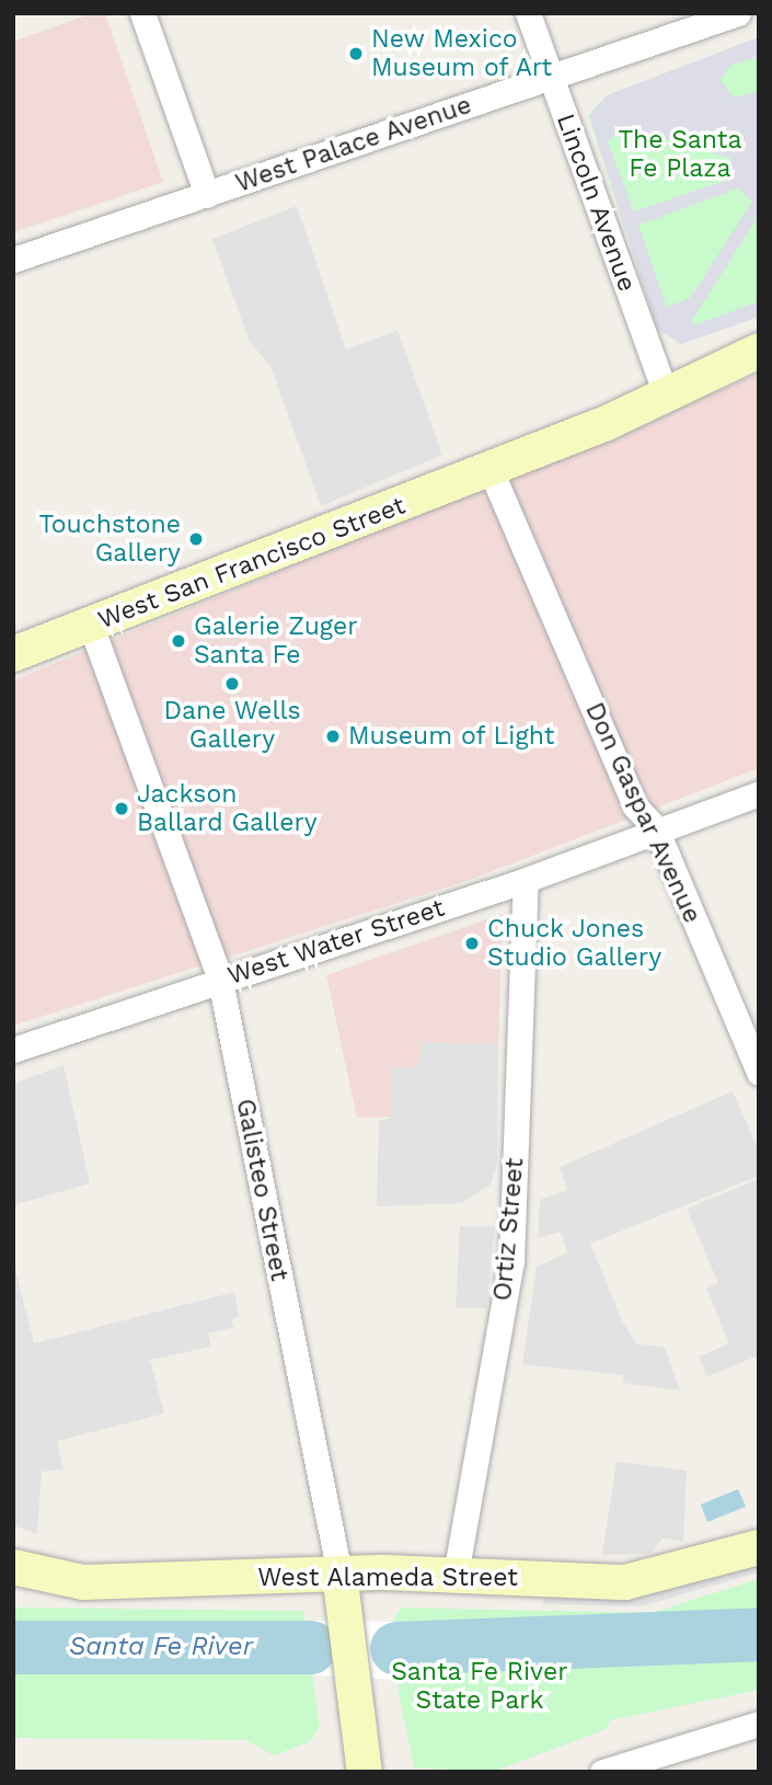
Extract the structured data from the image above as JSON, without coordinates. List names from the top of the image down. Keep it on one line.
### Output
{"streets":{"street":["West Palace Avenue","Lincoln Avenue","West San Francisco Street","Don Gaspar Avenue","West Water Street","Galisteo Street","Ortiz Street","West Alameda Street"]},"crossings":[["West Palace Avenue","Lincoln Avenue"],["Lincoln Avenue","West San Francisco Street"],["West San Francisco Street","Don Gaspar Avenue"],["West San Francisco Street","Galisteo Street"],["Don Gaspar Avenue","West Water Street"],["West Water Street","Galisteo Street"],["West Water Street","Ortiz Street"],["Galisteo Street","West Alameda Street"],["Ortiz Street","West Alameda Street"]],"water":["Santa Fe River"],"parks":["The Santa Fe Plaza","Santa Fe River State Park"],"places":["New Mexico Museum of Art","Touchstone Gallery","Galerie Zuger Santa Fe","Dane Wells Gallery","Museum of Light","Jackson Ballard Gallery","Chuck Jones Studio Gallery"]}
